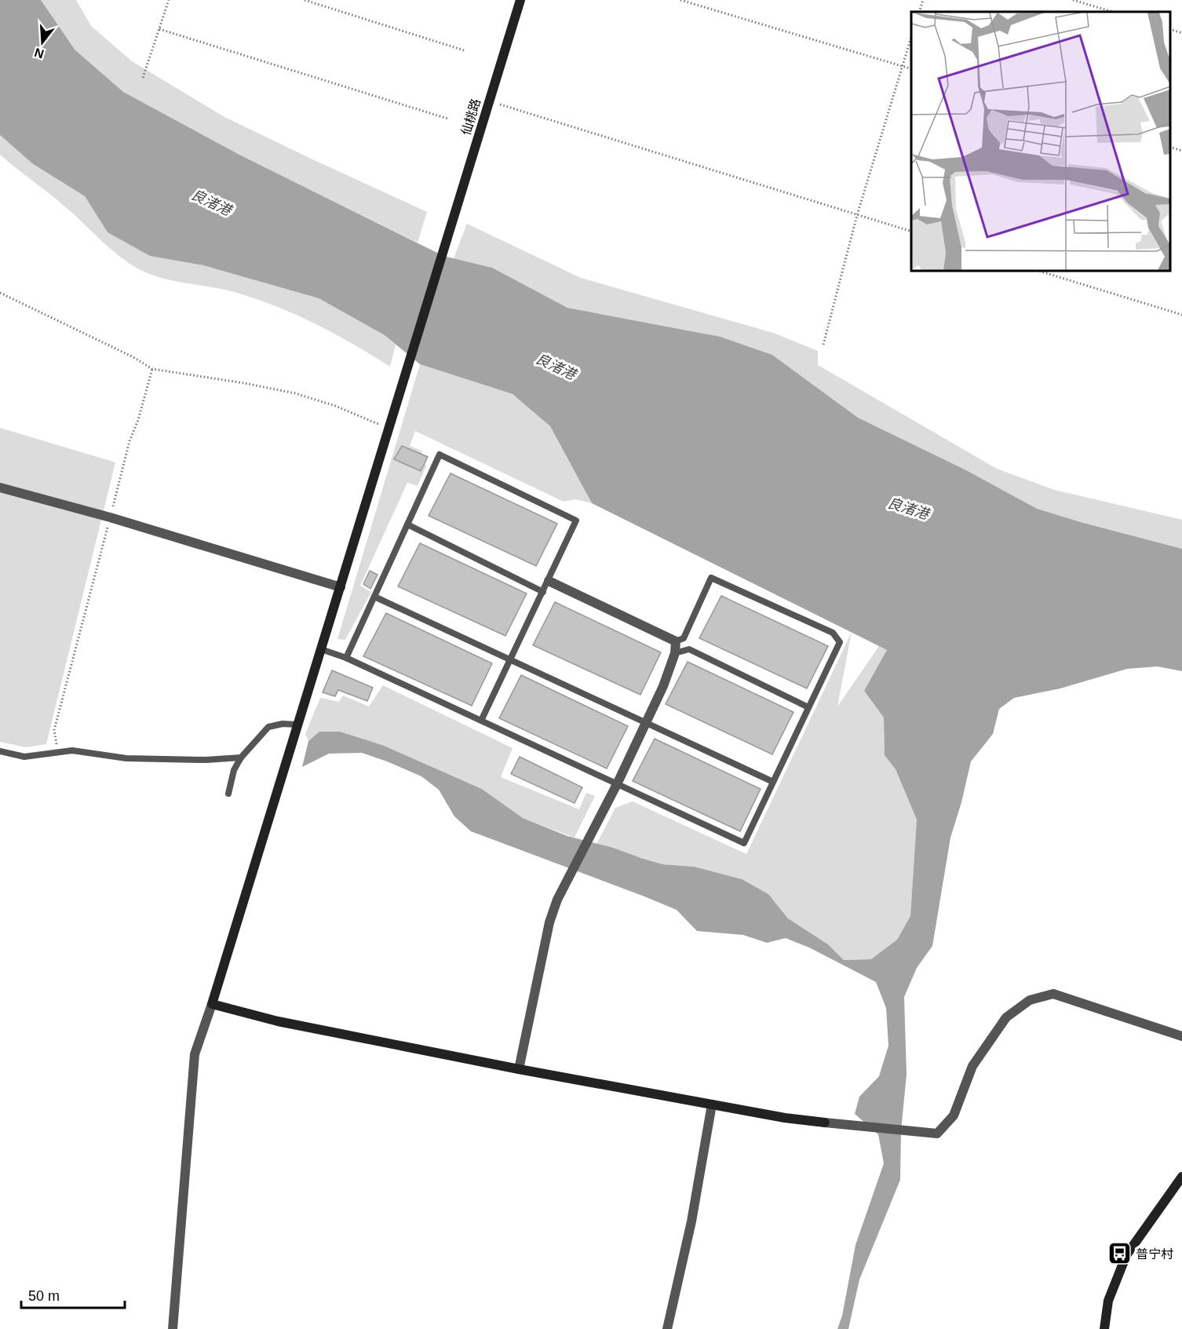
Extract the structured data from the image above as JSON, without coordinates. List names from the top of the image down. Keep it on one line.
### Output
{"streets":{"street":["仙桃路"]},"water":["良渚港"],"places":{"bus stop":["普宁村"]},"scale_bar":"50 m","north":"bottom"}
